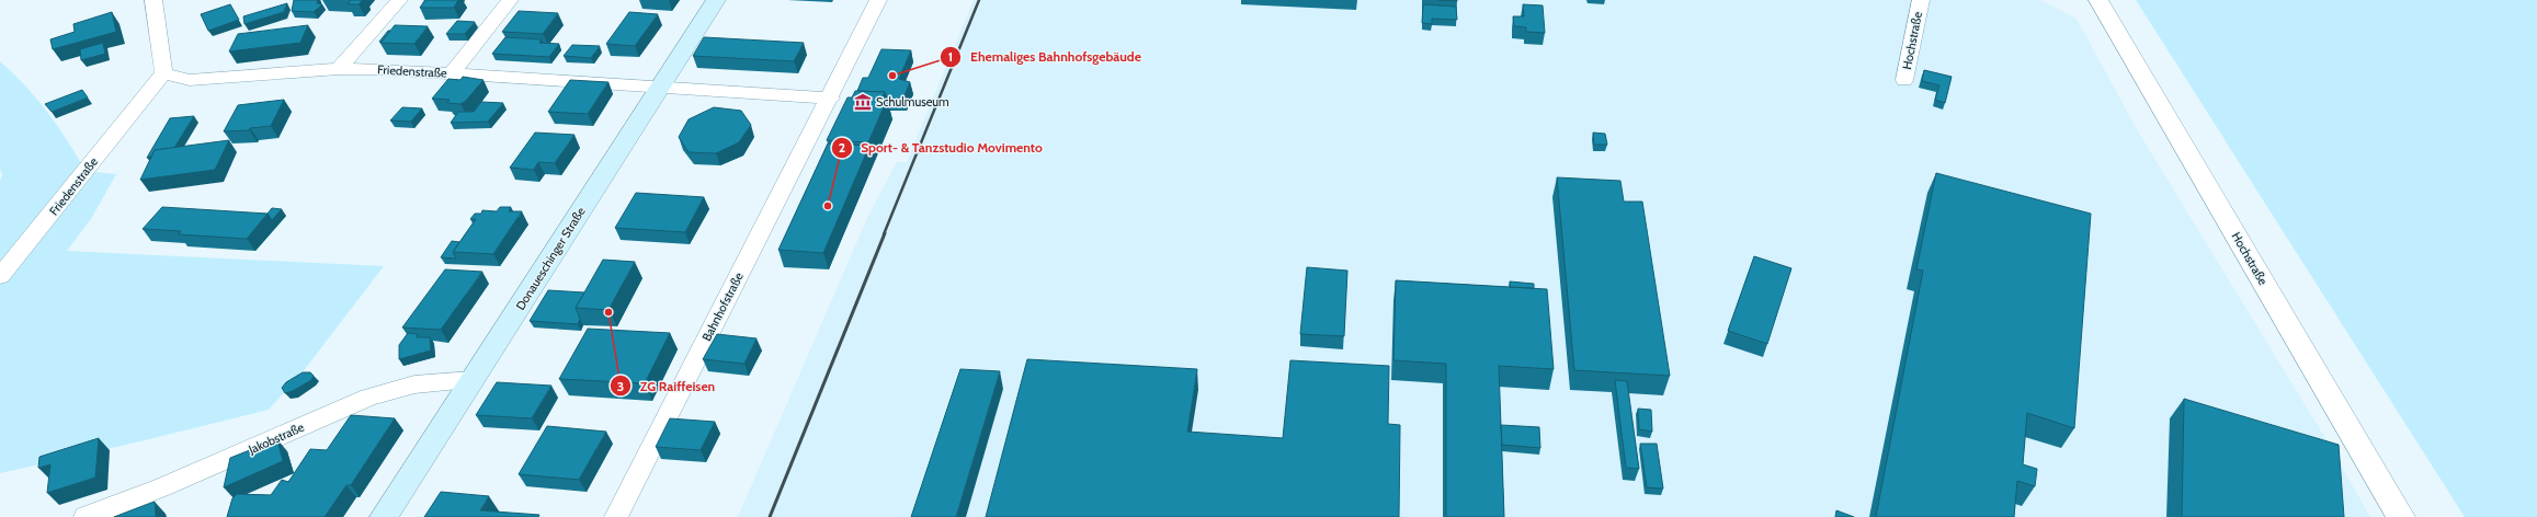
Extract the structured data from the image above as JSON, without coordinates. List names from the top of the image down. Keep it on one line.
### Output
{"streets":{"main road":["Donaueschinger Straße"],"street":["Hochstraße","Friedenstraße","Bahnhofstraße","Jakobstraße"]},"crossings":[["Friedenstraße","Donaueschinger Straße"],["Donaueschinger Straße","Jakobstraße"]],"places":{"other":["Ehemaliges Bahnhofsgebäude","Sport- & Tanzstudio Movimento","ZG Raiffeisen"],"museum":["Schulmuseum"]}}
